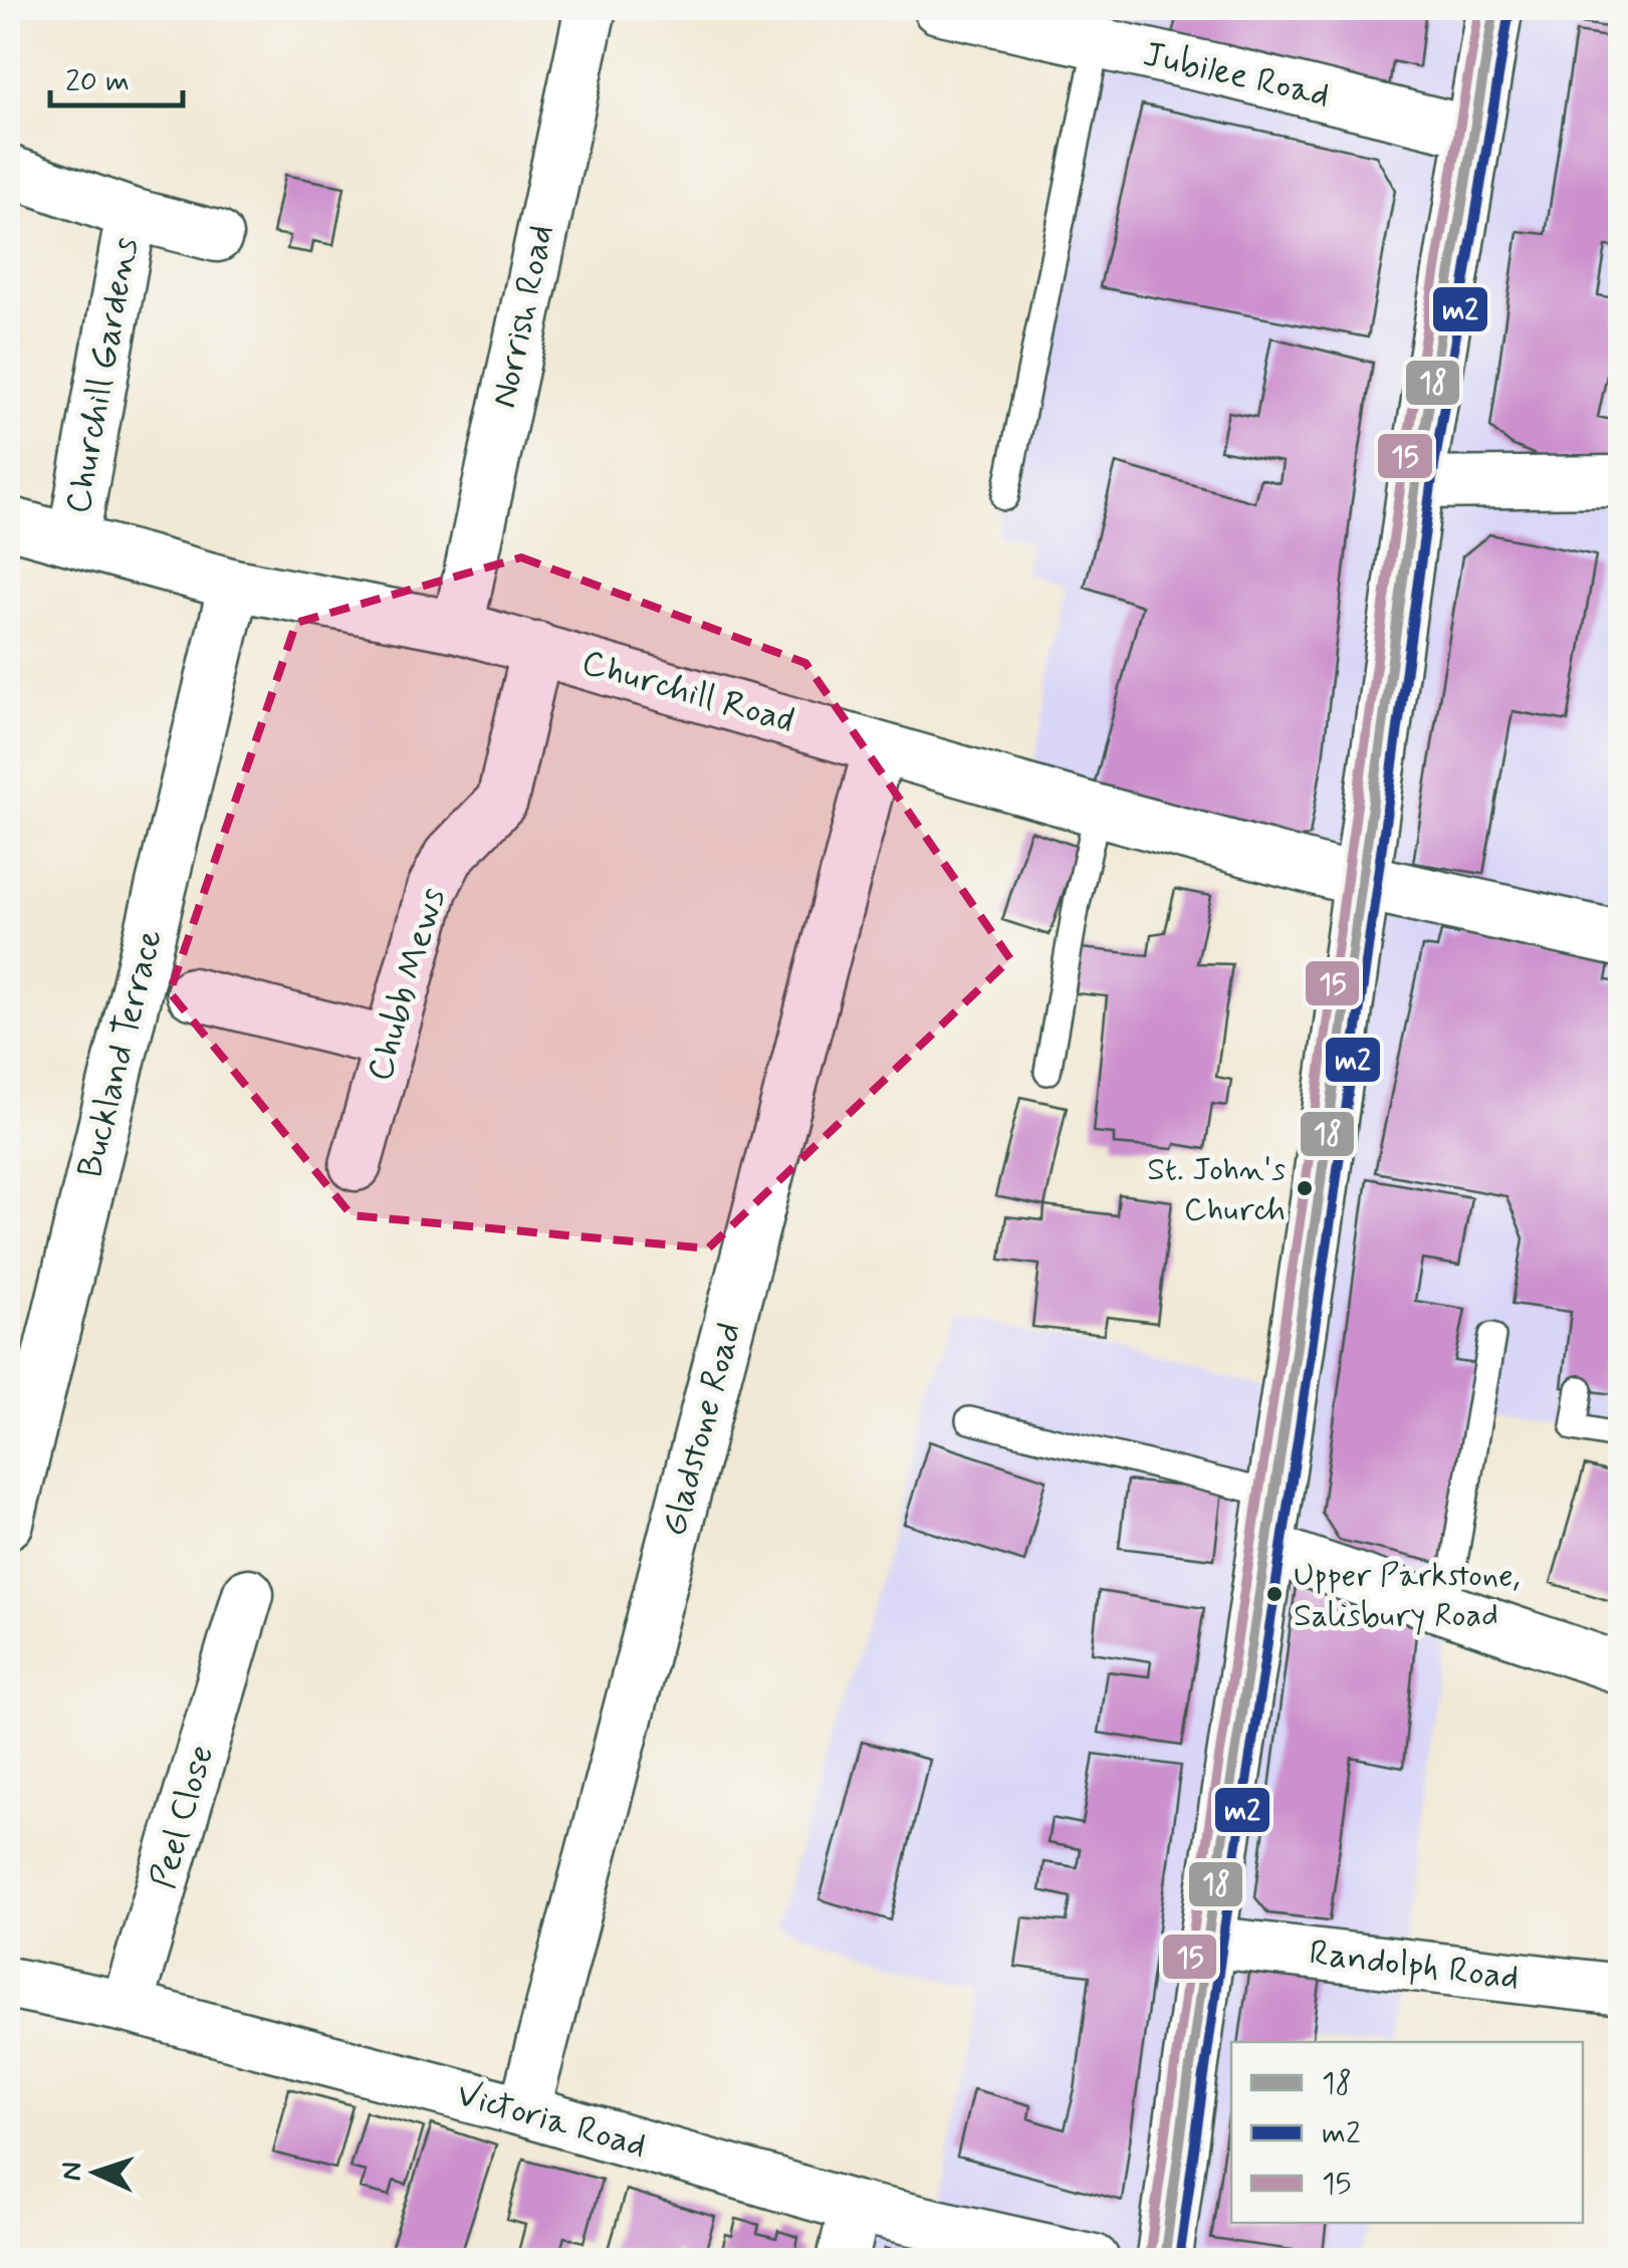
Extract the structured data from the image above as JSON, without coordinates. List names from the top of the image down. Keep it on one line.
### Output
{"streets":{"street":["Jubilee Road","Norrish Road","Churchill Gardens","Churchill Road","Chubb Mews","Buckland Terrace","Gladstone Road","Peel Close","Randolph Road","Victoria Road"]},"crossings":[["Norrish Road","Churchill Road"],["Churchill Gardens","Churchill Road"],["Churchill Road","Chubb Mews"],["Churchill Road","Buckland Terrace"],["Churchill Road","Gladstone Road"],["Gladstone Road","Victoria Road"],["Peel Close","Victoria Road"]],"places":["St. John's Church","Upper Parkstone, Salisbury Road"],"lines":["transit line 18","transit line 15","transit line m2"],"legend":["18","m2","15"],"scale_bar":"20 m","north":"left"}
